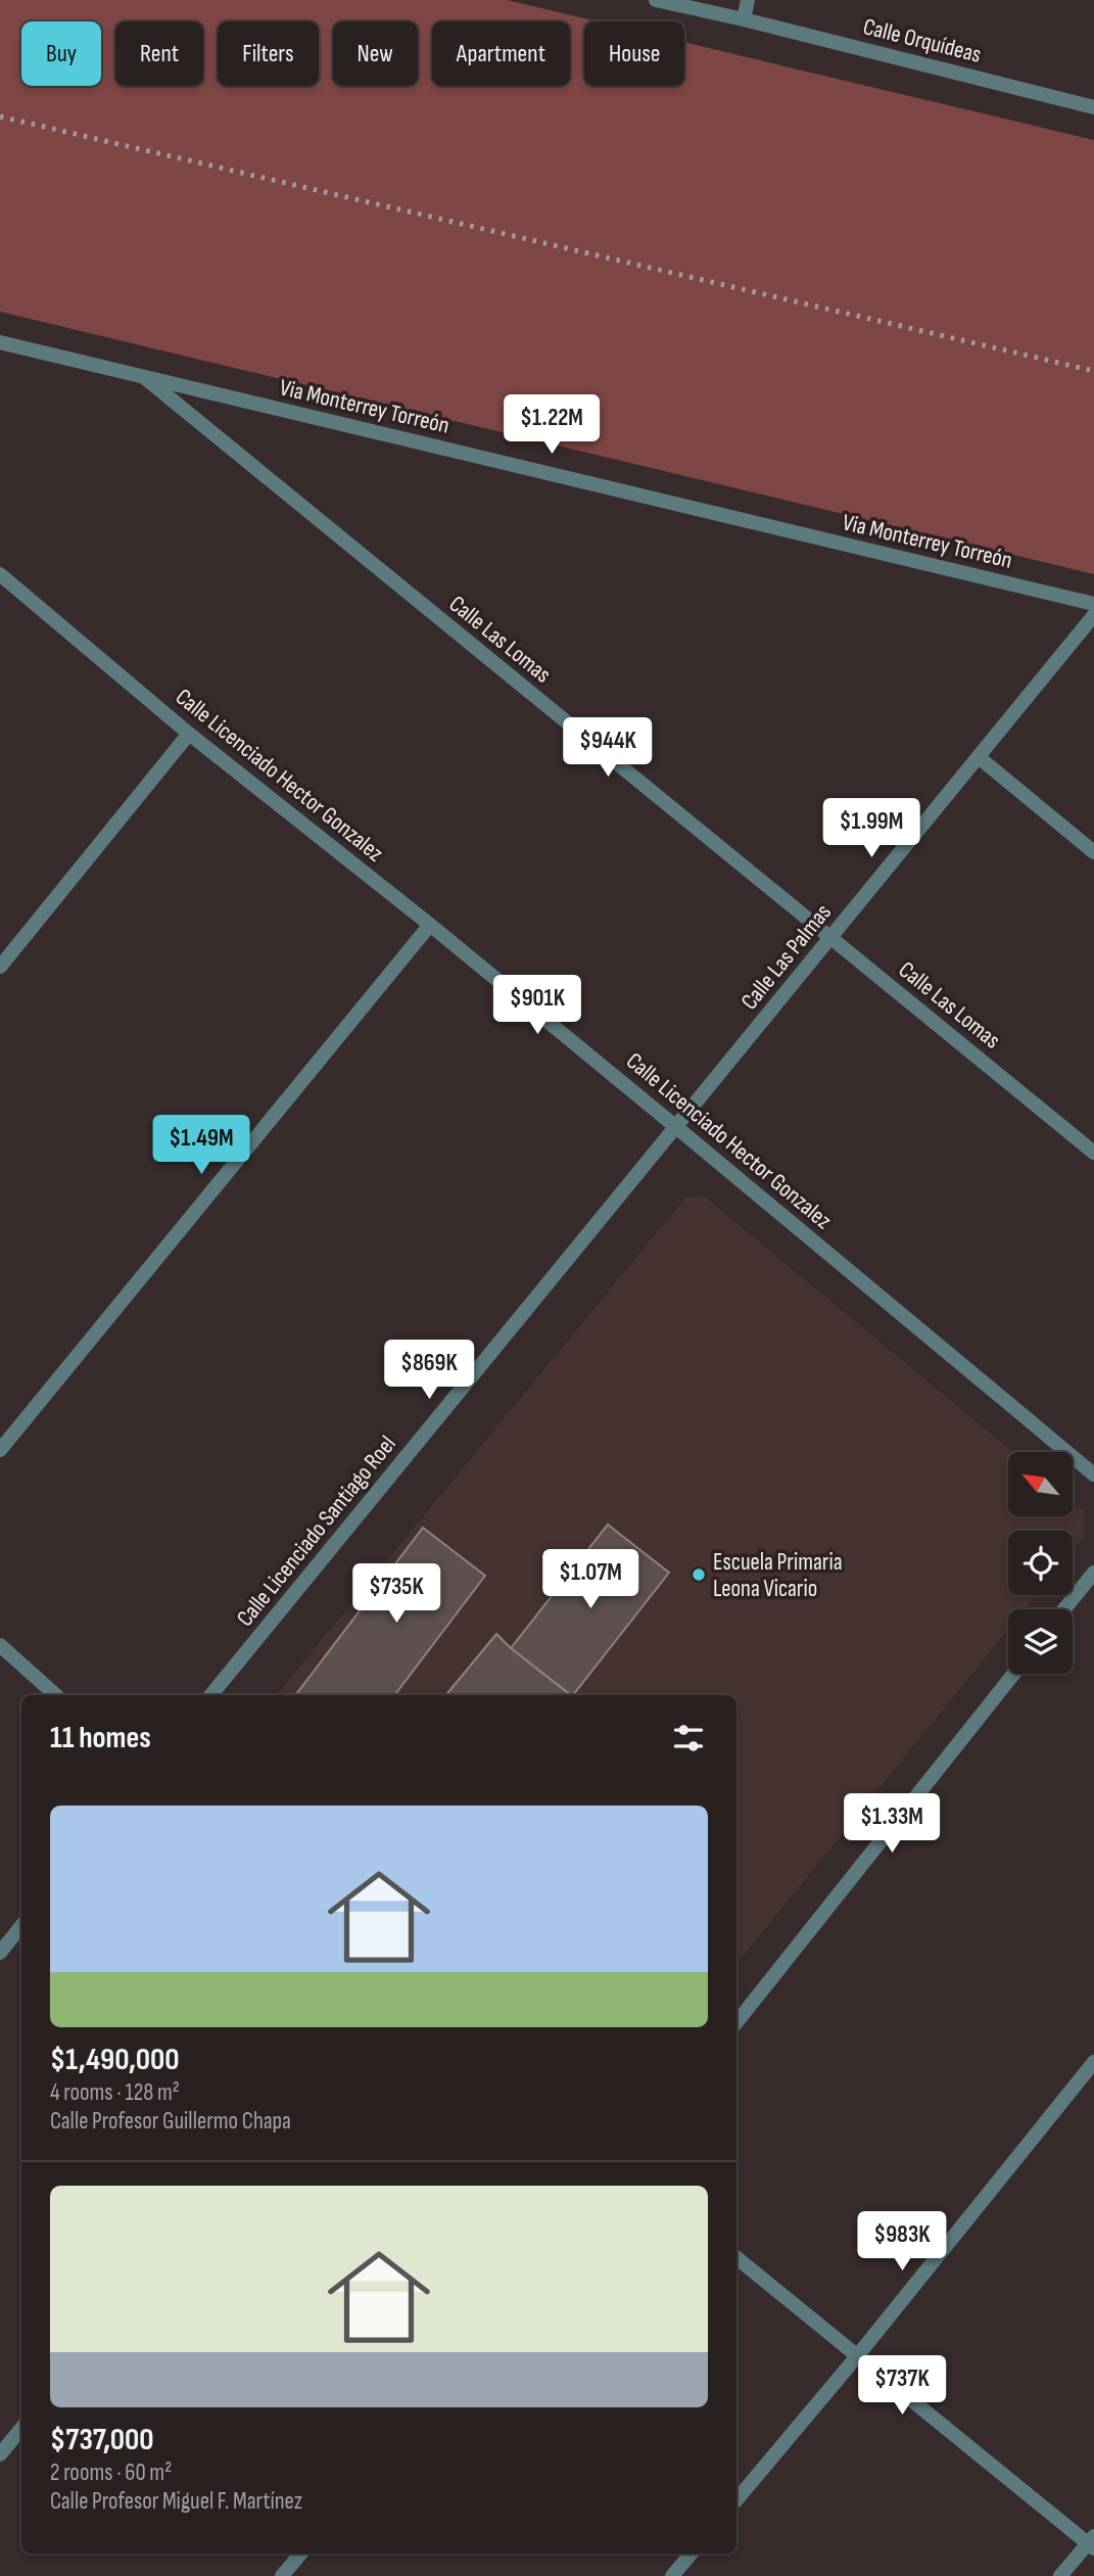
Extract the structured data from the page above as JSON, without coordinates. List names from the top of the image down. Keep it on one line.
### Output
{"streets":{"street":["Calle Orquídeas","Via Monterrey Torreón","Calle Las Lomas","Calle Licenciado Hector Gonzalez","Calle Las Palmas","Calle Licenciado Santiago Roel"]},"crossings":[["Via Monterrey Torreón","Calle Las Lomas"],["Calle Las Lomas","Calle Las Palmas"],["Calle Licenciado Hector Gonzalez","Calle Las Palmas"],["Calle Licenciado Hector Gonzalez","Calle Licenciado Santiago Roel"],["Calle Las Palmas","Calle Licenciado Santiago Roel"]],"places":["Escuela Primaria Leona Vicario"],"north":"top left","page":{"chip":["Buy","Rent","Filters","New","Apartment","House"],"price":["$1.22M","$944K","$1.99M","$901K","$1.49M","$869K","$1.07M","$735K","$1.33M","$983K","$737K"],"heading":"11 homes","list":[{"name":"$1,490,000","note":"4 rooms · 128 m² · Calle Profesor Guillermo Chapa"},{"name":"$737,000","note":"2 rooms · 60 m² · Calle Profesor Miguel F. Martínez"}]}}
